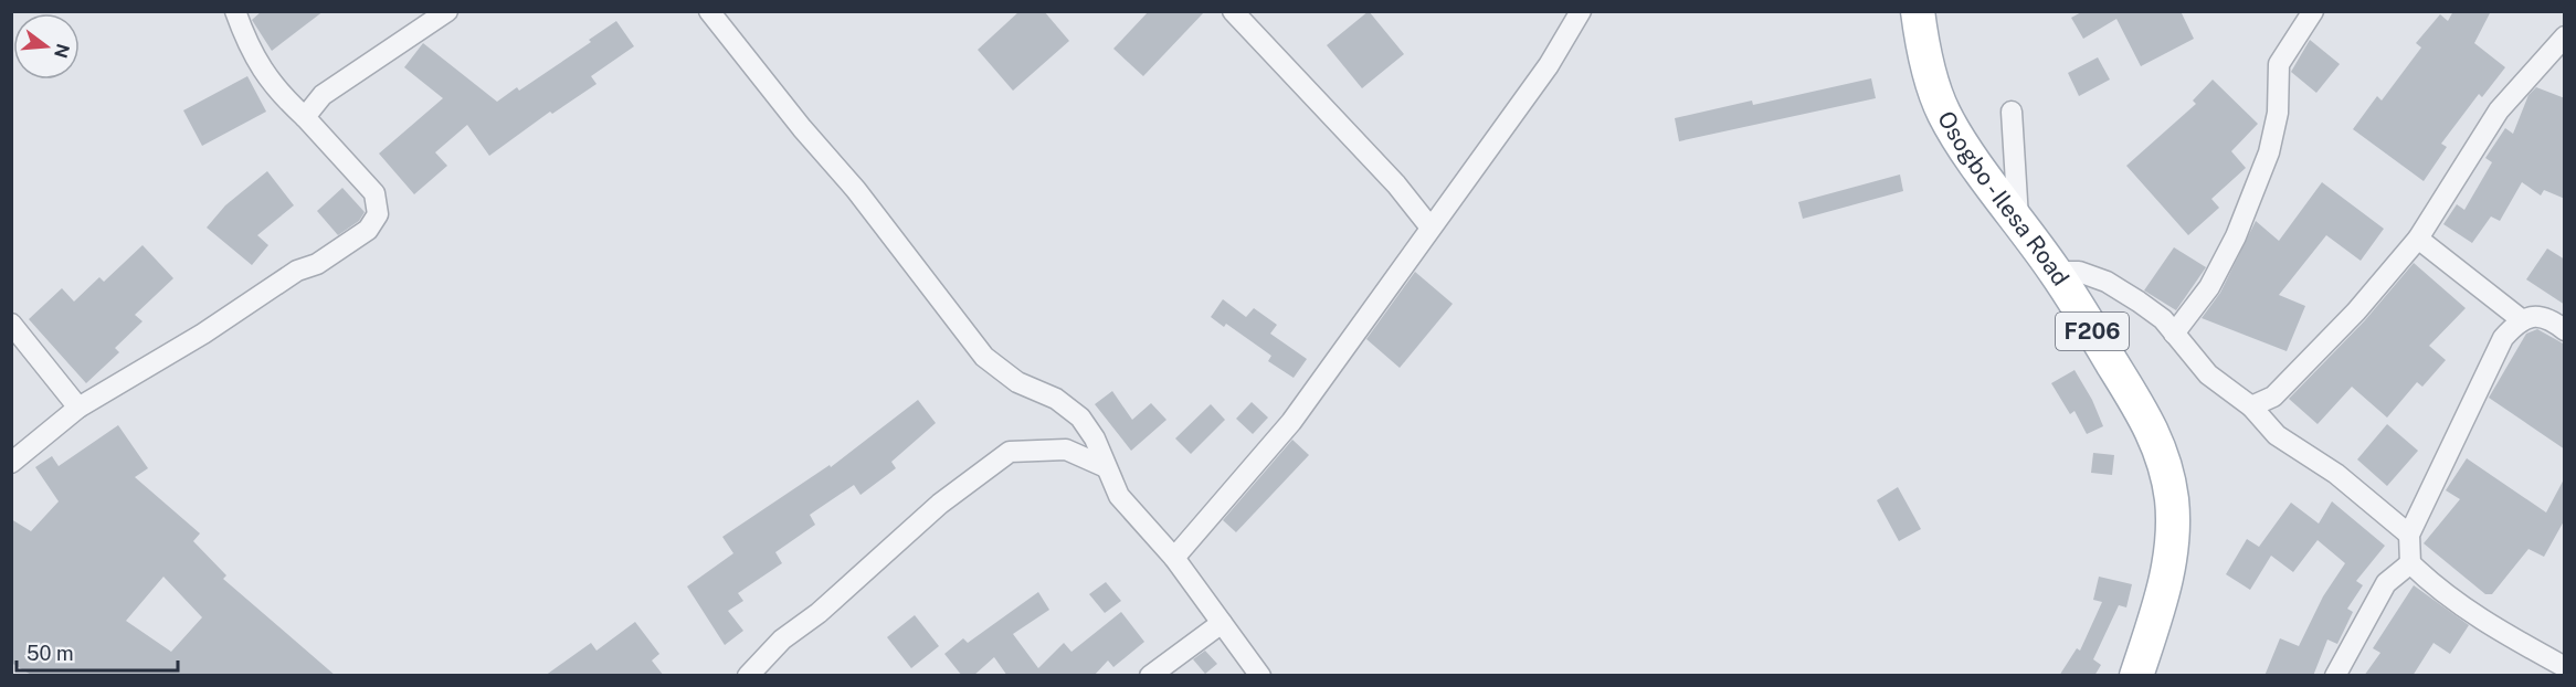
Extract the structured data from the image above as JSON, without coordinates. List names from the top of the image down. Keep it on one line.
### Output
{"streets":{"main road":["Osogbo - Ilesa Road","F206"]},"scale_bar":"50 m","north":"right"}
